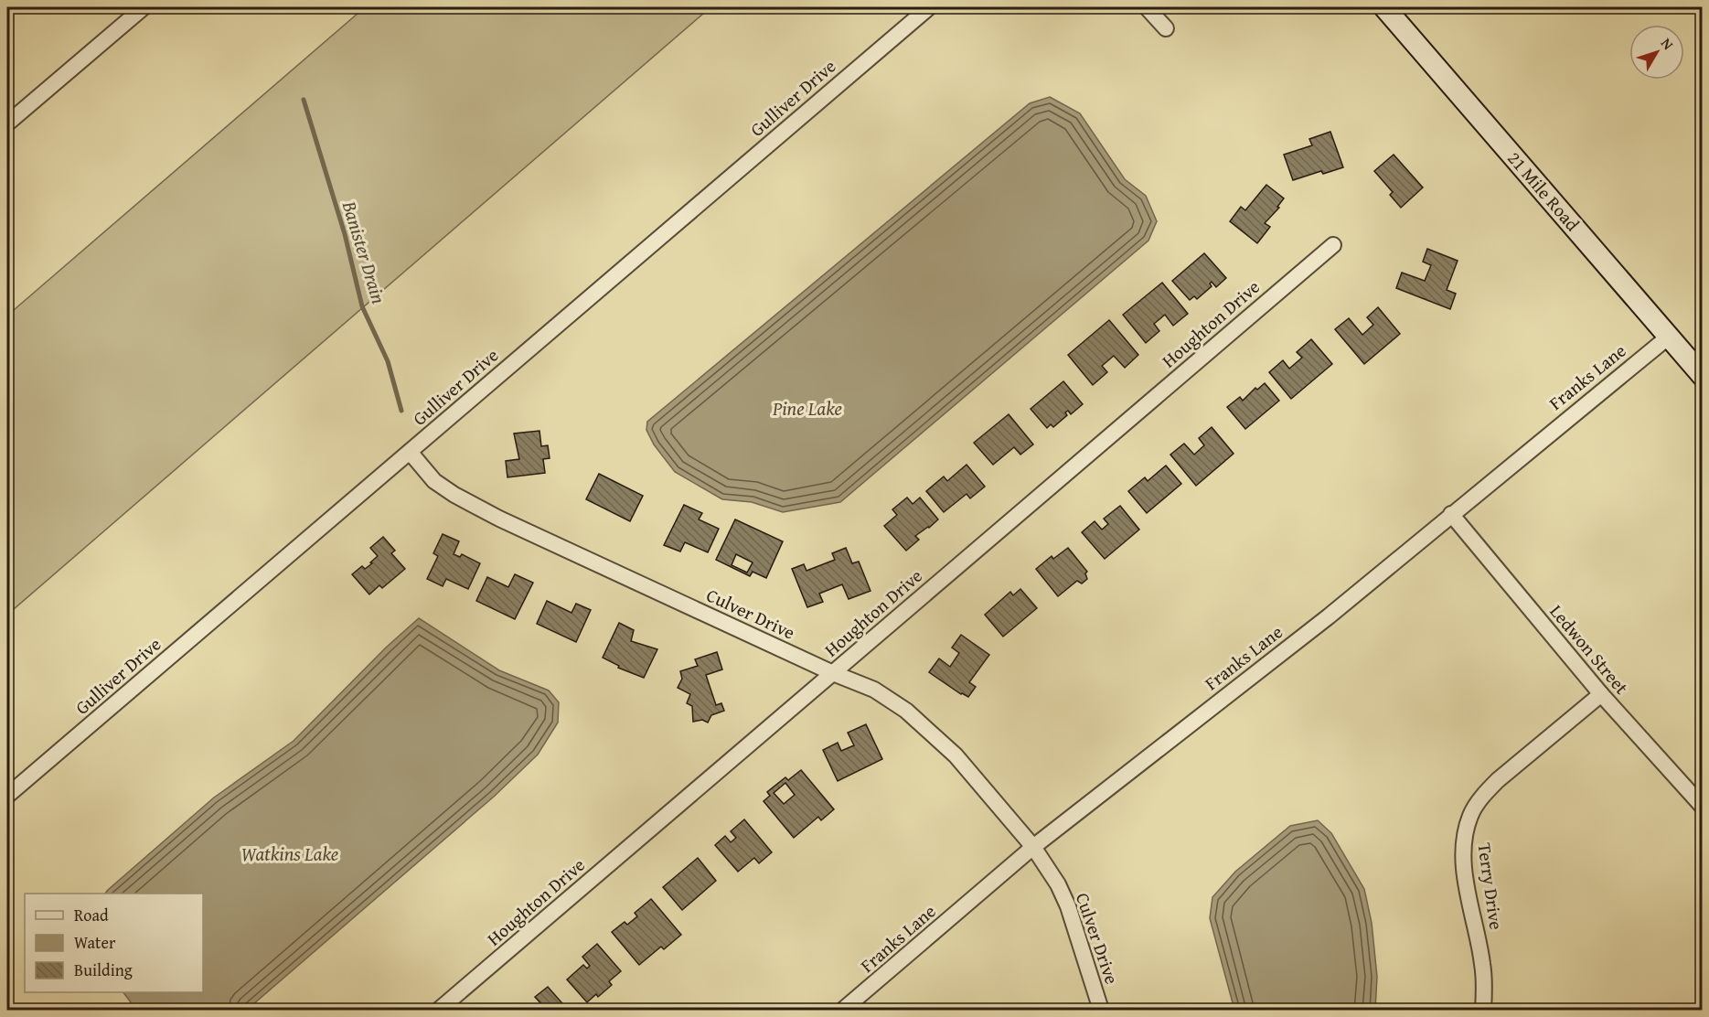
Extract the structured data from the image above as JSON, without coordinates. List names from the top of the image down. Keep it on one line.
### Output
{"streets":{"street":["Gulliver Drive","21 Mile Road","Houghton Drive","Franks Lane","Culver Drive","Ledwon Street","Terry Drive"]},"crossings":[["Gulliver Drive","Culver Drive"],["21 Mile Road","Franks Lane"],["Houghton Drive","Culver Drive"],["Franks Lane","Culver Drive"],["Franks Lane","Ledwon Street"],["Ledwon Street","Terry Drive"]],"water":["Banister Drain","Pine Lake","Watkins Lake"],"legend":["Road","Water","Building"],"north":"top right"}
